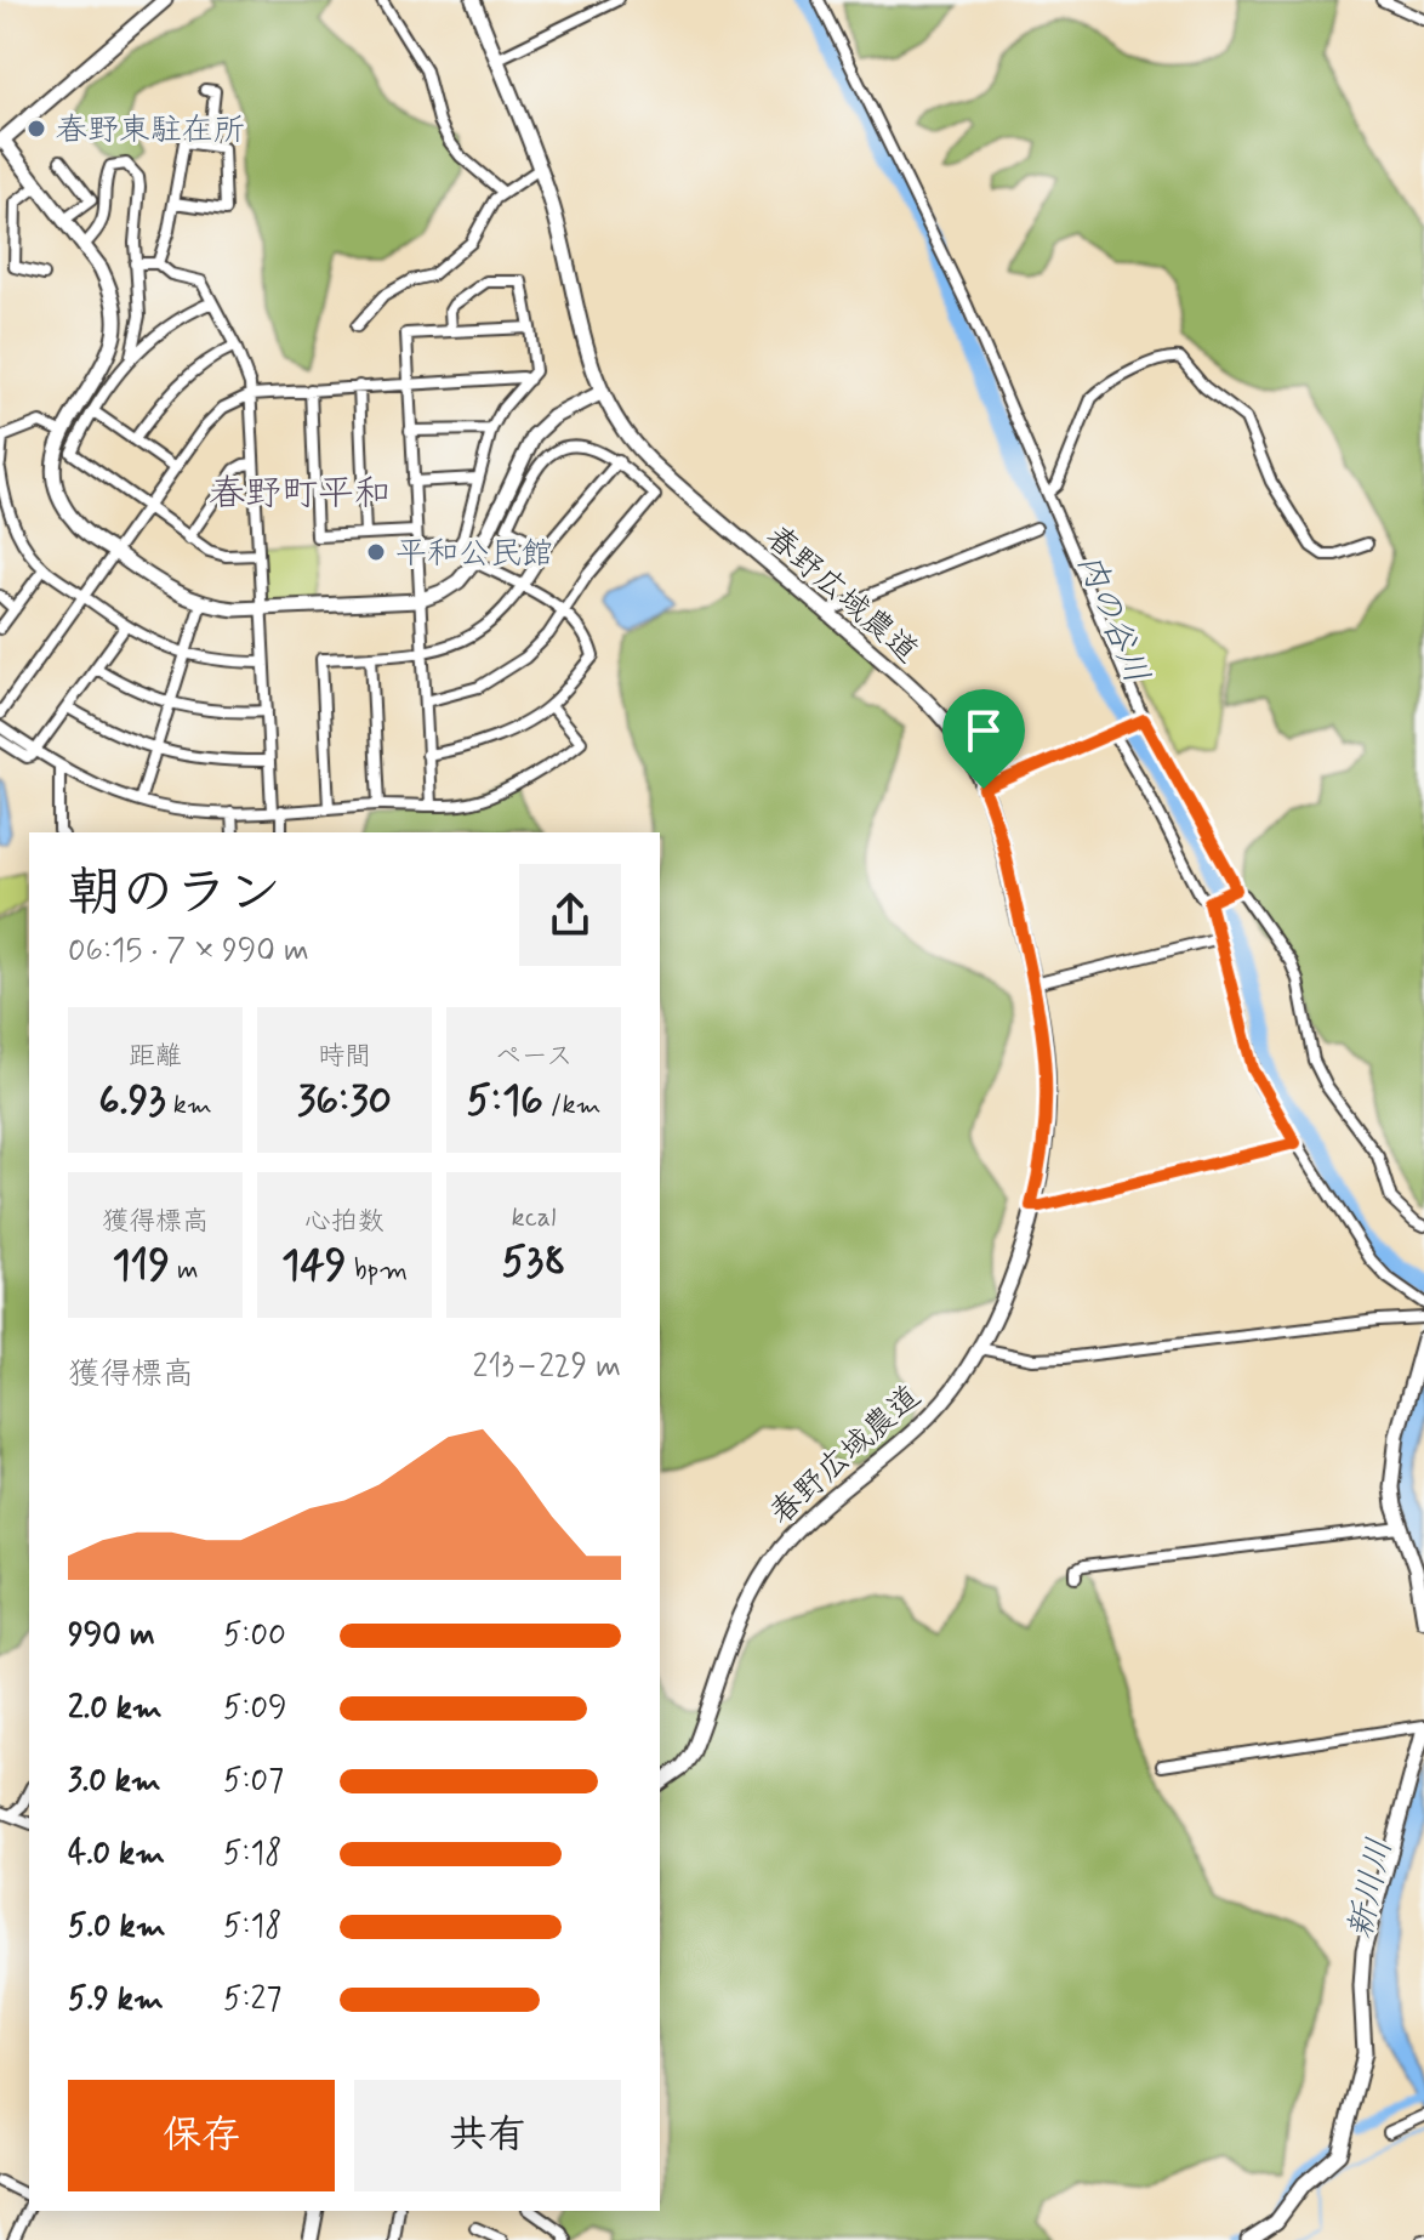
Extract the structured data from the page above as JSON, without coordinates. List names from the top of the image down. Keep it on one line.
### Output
{"streets":{"street":["春野広域農道"]},"districts":["春野町平和"],"water":["内の谷川","新川川"],"places":["春野東駐在所","平和公民館"],"page":{"heading":["朝のラン","06:15 · 7 × 990 m"],"stats":[["距離","6.93 km"],["時間","36:30"],["ペース","5:16 /km"],["獲得標高","119 m"],["心拍数","149 bpm"],["kcal","538"]],"chart":["獲得標高","213–229 m"],"list":[{"name":"990 m","note":"5:00"},{"name":"2.0 km","note":"5:09"},{"name":"3.0 km","note":"5:07"},{"name":"4.0 km","note":"5:18"},{"name":"5.0 km","note":"5:18"},{"name":"5.9 km","note":"5:27"}],"buttons":["保存","共有"]}}
